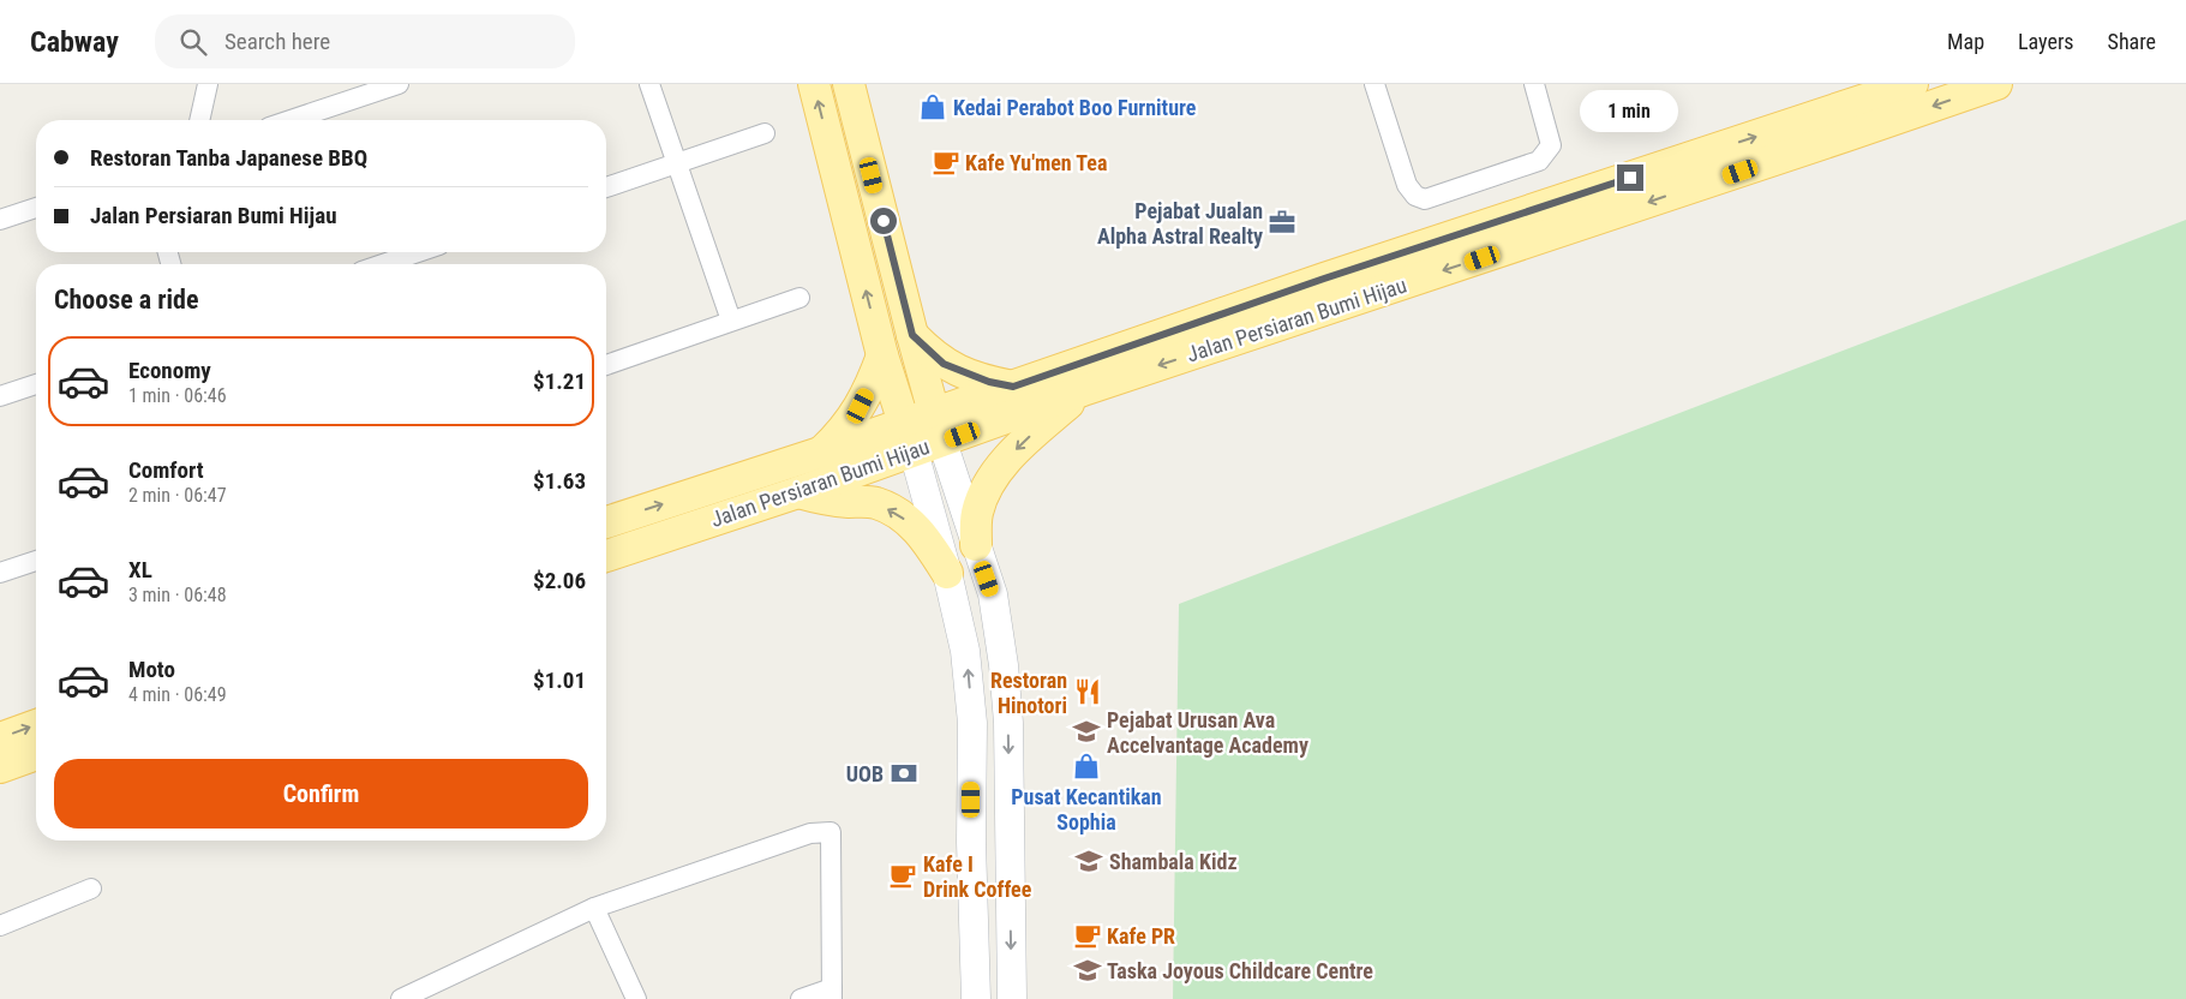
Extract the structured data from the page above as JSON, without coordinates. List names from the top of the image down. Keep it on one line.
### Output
{"streets":{"main road":["Jalan Persiaran Bumi Hijau"]},"places":{"shop":["Kedai Perabot Boo Furniture","Pusat Kecantikan Sophia"],"cafe":["Kafe Yu'men Tea","Kafe I Drink Coffee","Kafe PR"],"office":["Pejabat Jualan Alpha Astral Realty"],"restaurant":["Restoran Hinotori"],"school or university":["Pejabat Urusan Ava Accelvantage Academy","Shambala Kidz","Taska Joyous Childcare Centre"],"bank":["UOB"]},"page":{"header":"Cabway","search":"Search here","nav":["Map","Layers","Share"],"bubble":"1 min","banner":["Restoran Tanba Japanese BBQ","Jalan Persiaran Bumi Hijau"],"heading":"Choose a ride","list":[{"name":"Economy","note":"1 min · 06:46","value":"$1.21"},{"name":"Comfort","note":"2 min · 06:47","value":"$1.63"},{"name":"XL","note":"3 min · 06:48","value":"$2.06"},{"name":"Moto","note":"4 min · 06:49","value":"$1.01"}],"buttons":"Confirm"}}
